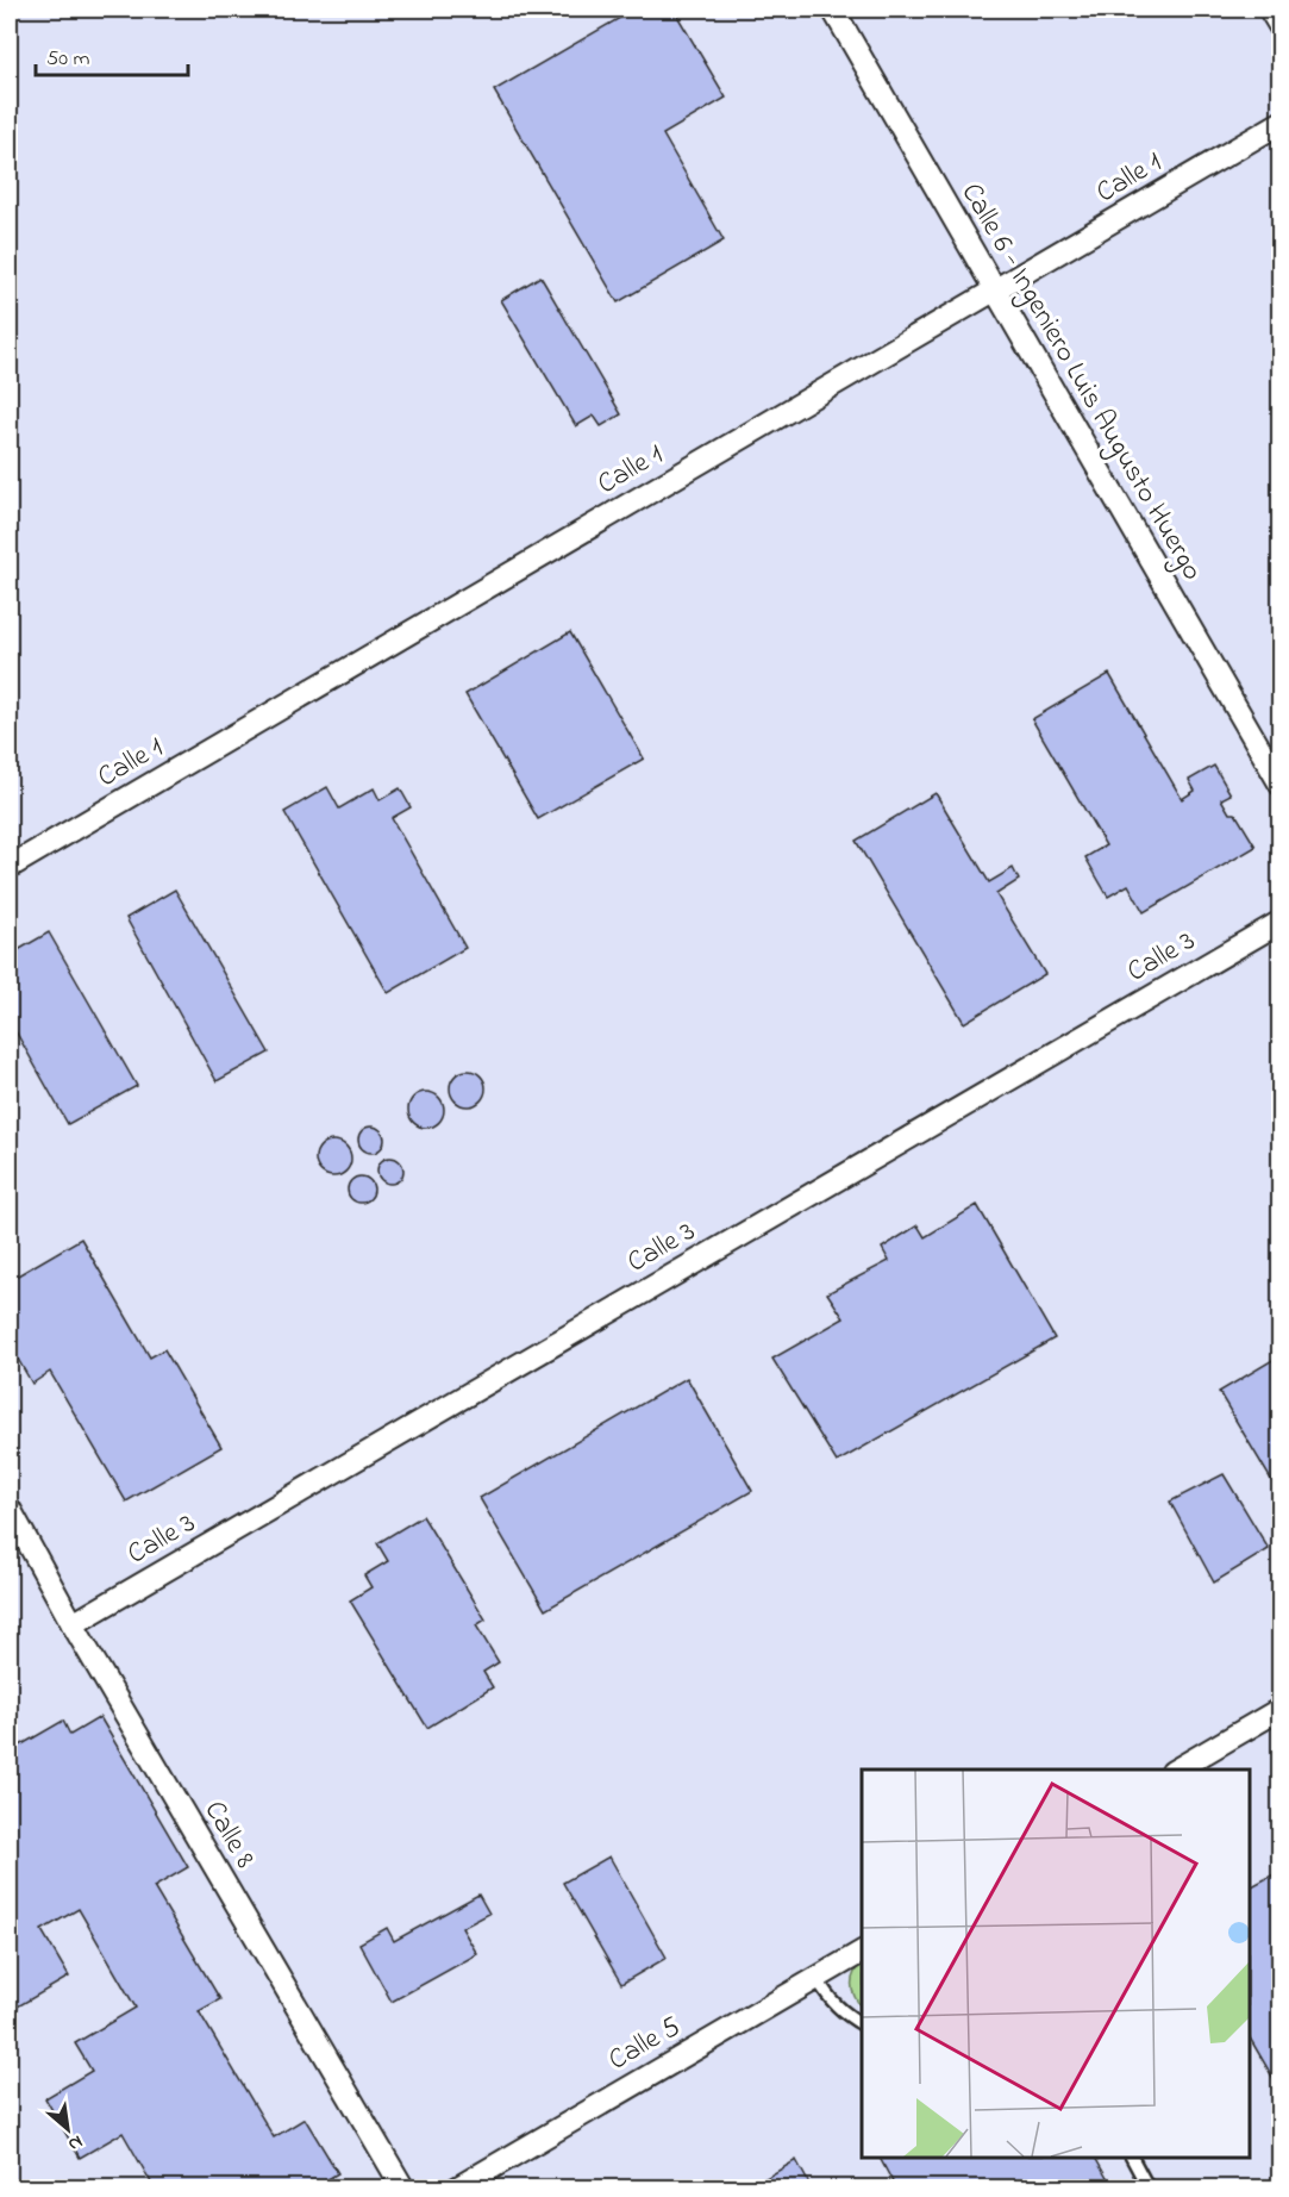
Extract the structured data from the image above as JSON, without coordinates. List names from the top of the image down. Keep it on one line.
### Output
{"streets":{"street":["Calle 1","Calle 6 - Ingeniero Luis Augusto Huergo","Calle 3","Calle 8","Calle 5"]},"crossings":[["Calle 1","Calle 6 - Ingeniero Luis Augusto Huergo"],["Calle 3","Calle 8"]],"scale_bar":"50 m","north":"bottom right"}
